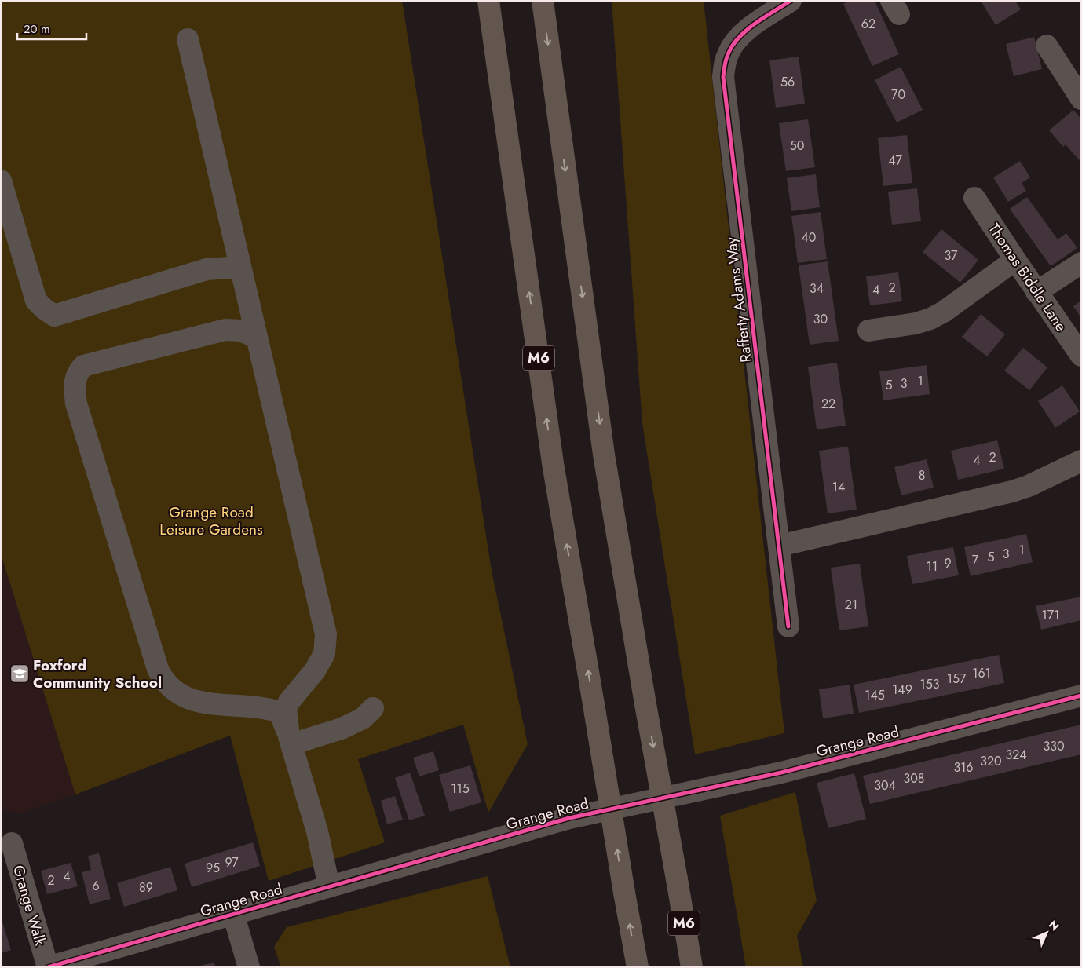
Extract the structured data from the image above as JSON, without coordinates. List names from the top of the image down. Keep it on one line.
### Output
{"streets":{"highway":["M6"],"street":["Thomas Biddle Lane","Rafferty Adams Way","Grange Road","Grange Walk"]},"crossings":[["Grange Road","Grange Walk"]],"parks":["Grange Road Leisure Gardens"],"places":{"school or university":["Foxford Community School"]},"house_numbers":["62","56","70","50","47","40","37","2","34","4","30","1","3","5","22","2","4","8","14","1","3","5","7","9","11","21","171","161","157","153","149","145","330","324","320","316","308","304","115","97","95","4","2","6","89"],"scale_bar":"20 m","north":"top right"}
